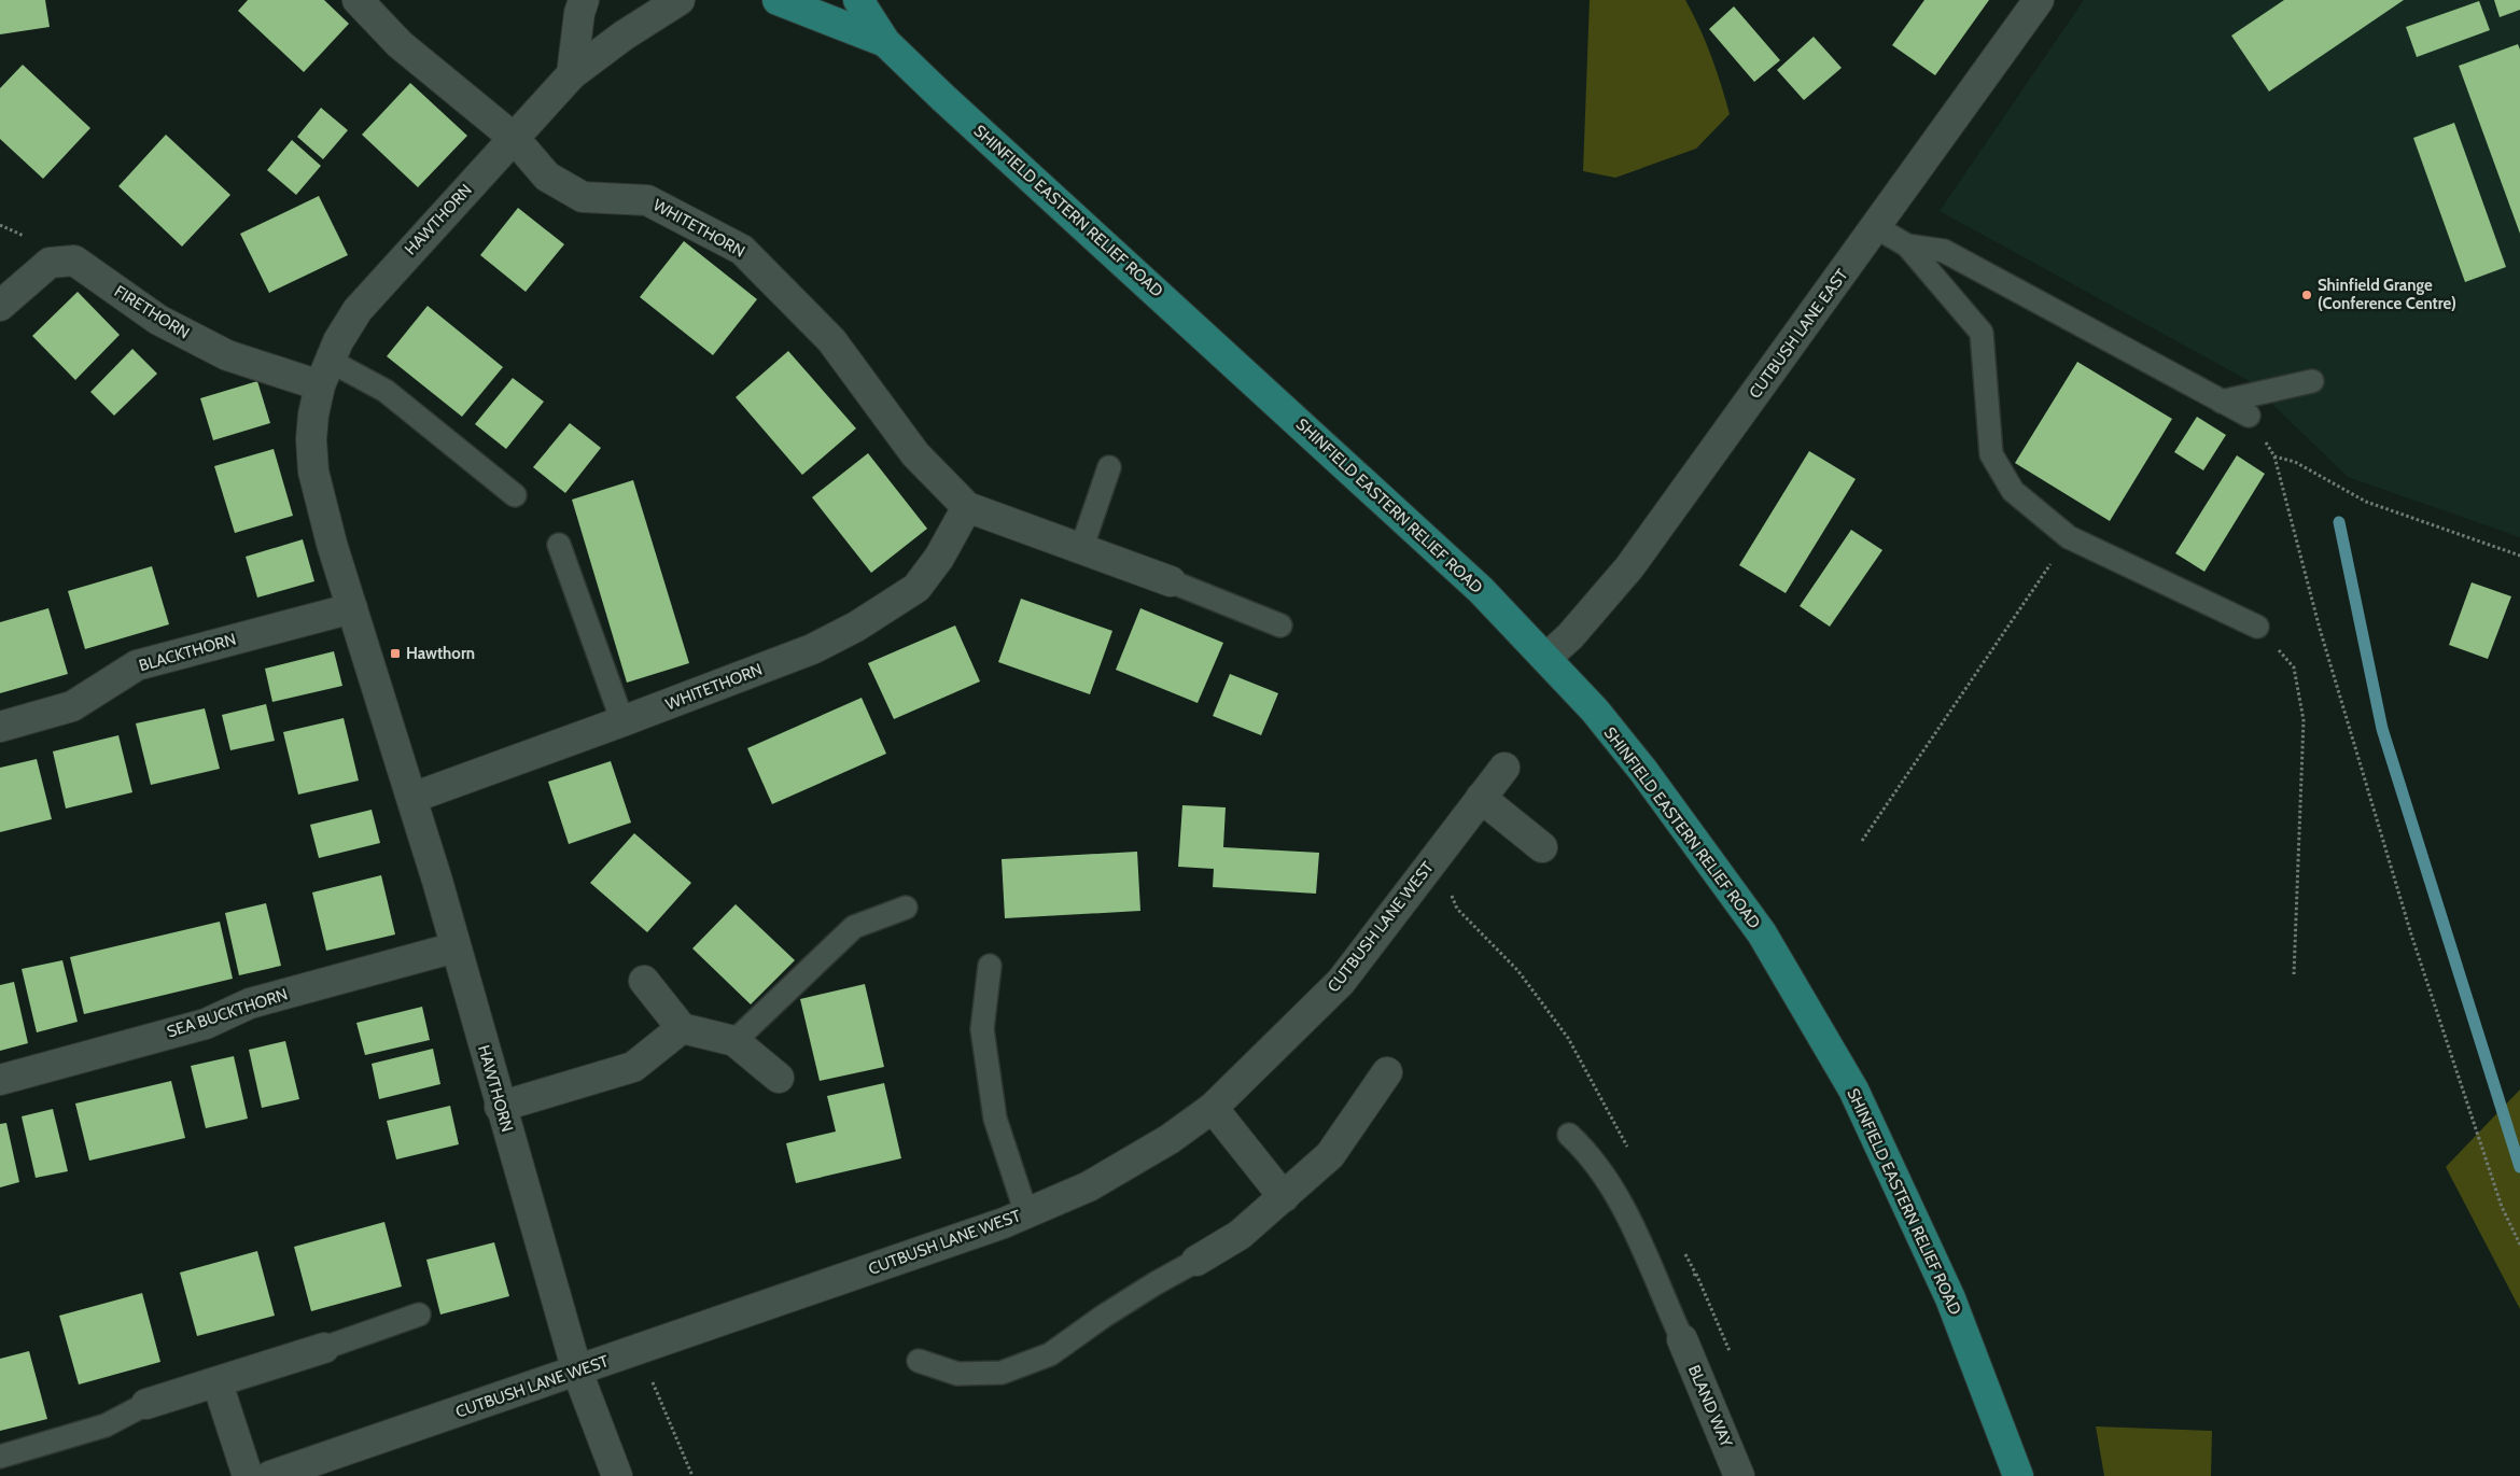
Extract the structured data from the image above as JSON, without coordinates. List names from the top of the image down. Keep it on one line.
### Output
{"streets":{"main road":["SHINFIELD EASTERN RELIEF ROAD"],"street":["HAWTHORN","WHITETHORN","FIRETHORN","CUTBUSH LANE EAST","BLACKTHORN","CUTBUSH LANE WEST","SEA BUCKTHORN","BLAND WAY"]},"crossings":[["SHINFIELD EASTERN RELIEF ROAD","CUTBUSH LANE EAST"],["HAWTHORN","WHITETHORN"],["HAWTHORN","FIRETHORN"],["HAWTHORN","BLACKTHORN"],["HAWTHORN","CUTBUSH LANE WEST"],["HAWTHORN","SEA BUCKTHORN"]],"places":{"other":["Shinfield Grange (Conference Centre)"],"transit":["Hawthorn"]}}
